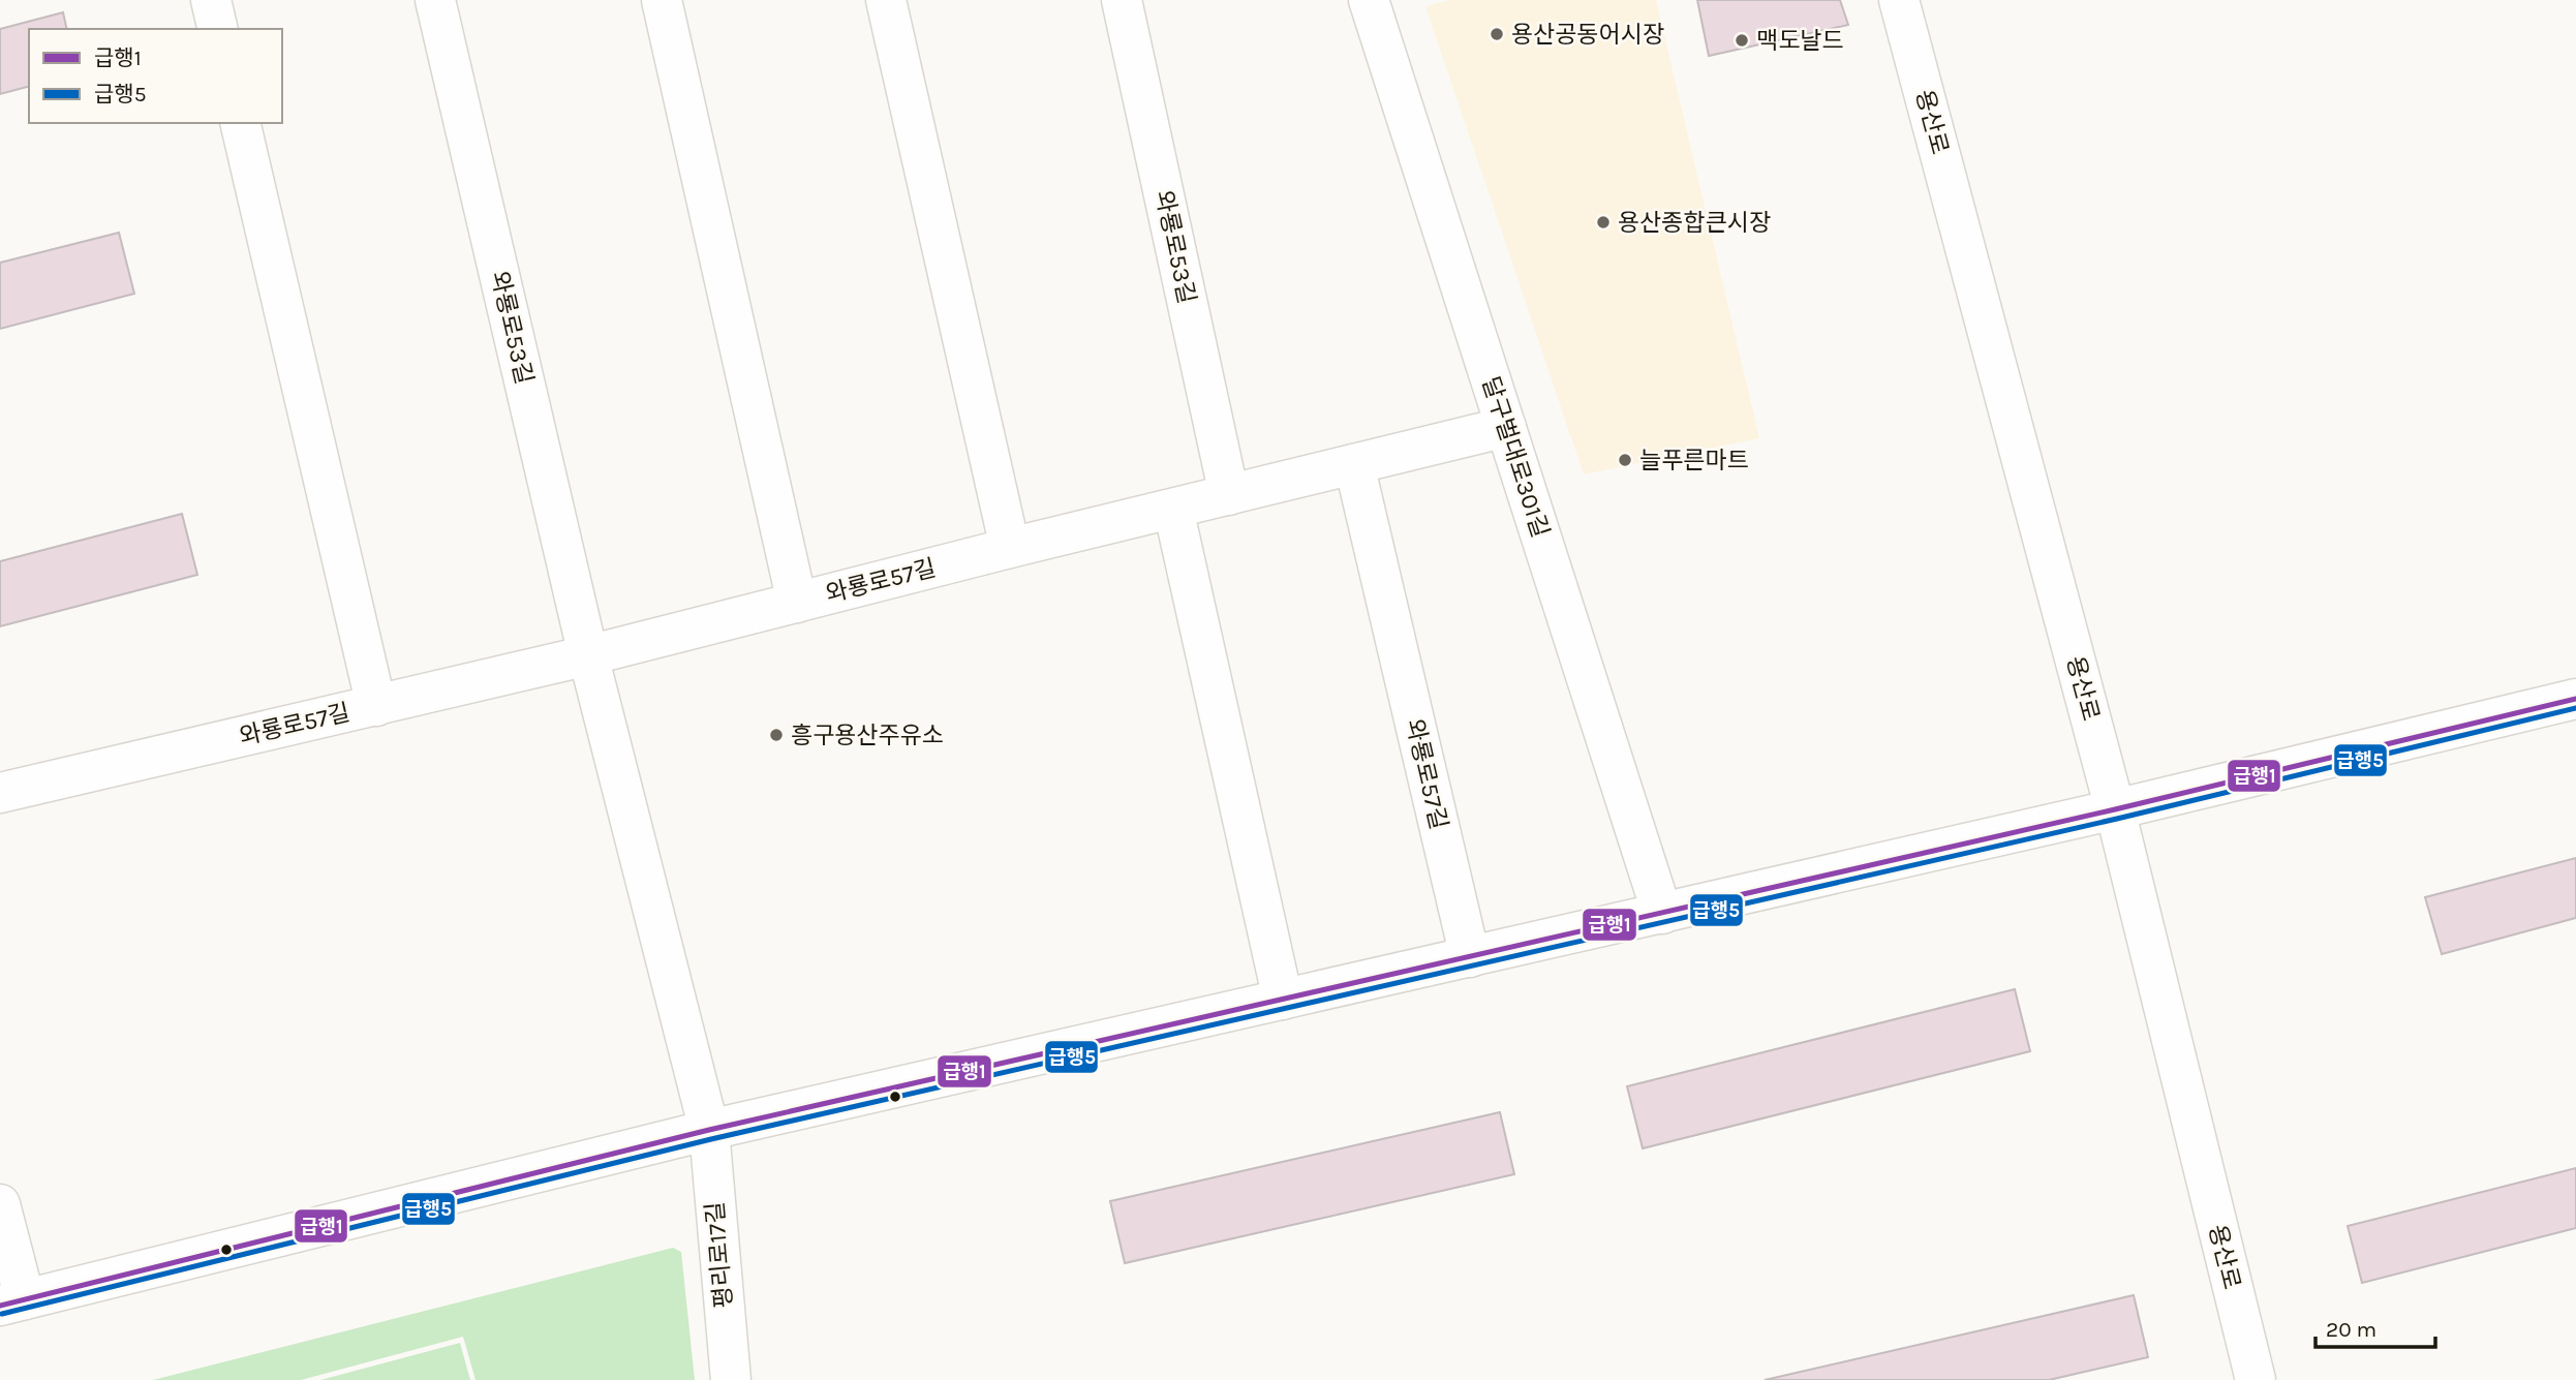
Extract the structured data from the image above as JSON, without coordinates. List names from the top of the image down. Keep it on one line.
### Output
{"streets":{"street":["용산로","와룡로53길","달구벌대로301길","와룡로57길","평리로17길"]},"crossings":[["와룡로53길","와룡로57길"],["달구벌대로301길","와룡로57길"]],"places":["용산공동어시장","맥도날드","용산종합큰시장","늘푸른마트","흥구용산주유소"],"lines":["transit line 급행1","transit line 급행5"],"legend":["급행1","급행5"],"scale_bar":"20 m"}
